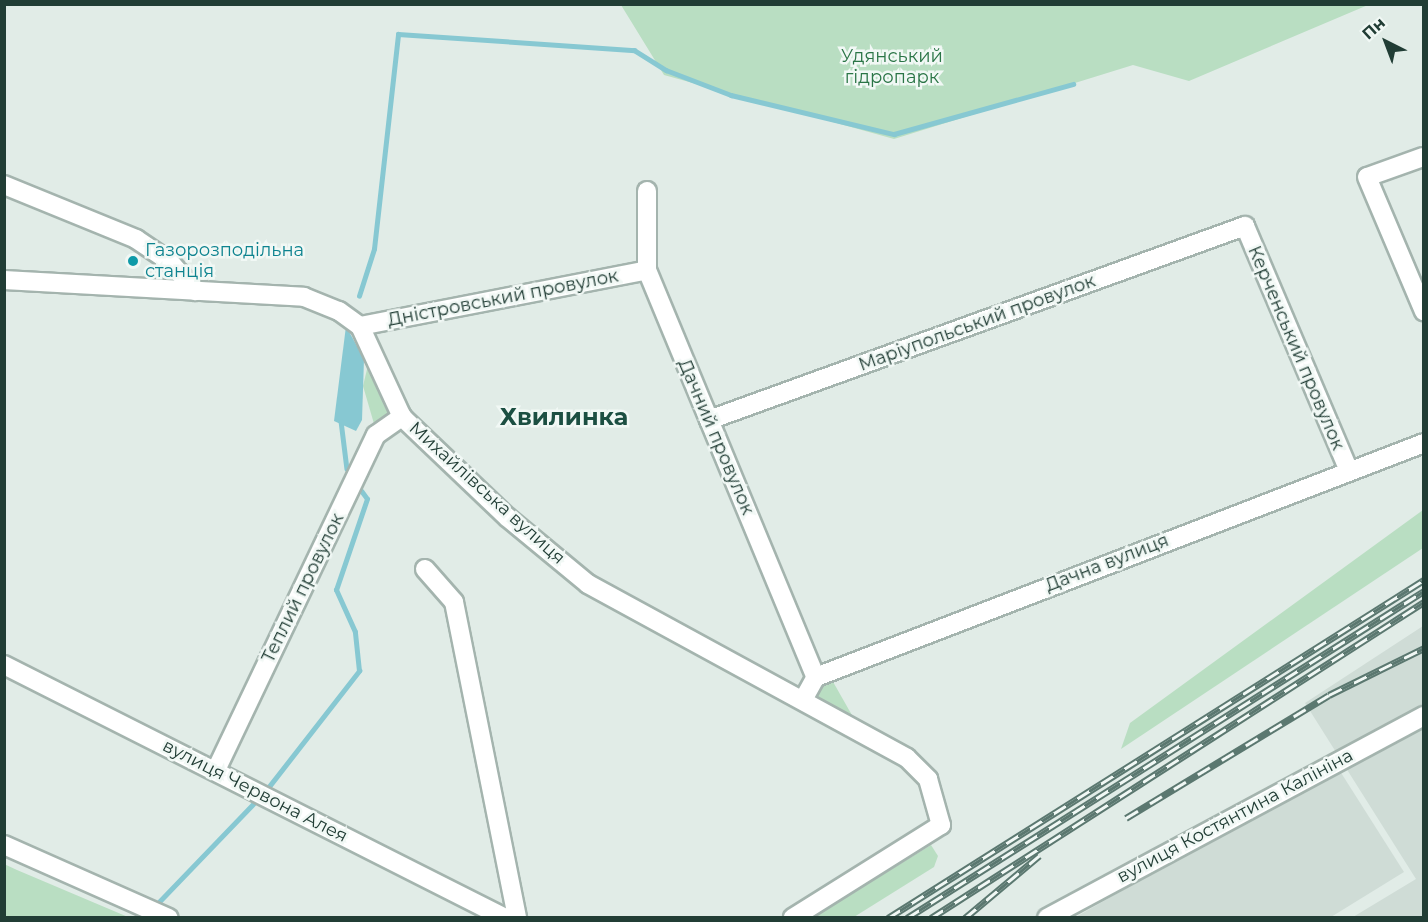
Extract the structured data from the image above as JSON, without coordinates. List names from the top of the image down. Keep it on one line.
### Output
{"streets":{"street":["Дністровський провулок","Маріупольський провулок","Керченський провулок","Дачний провулок","Михайлівська вулиця","Дачна вулиця","Теплий провулок","вулиця Червона Алея","вулиця Костянтина Калініна"]},"crossings":[["Дністровський провулок","Дачний провулок"],["Дністровський провулок","Михайлівська вулиця"],["Маріупольський провулок","Керченський провулок"],["Маріупольський провулок","Дачний провулок"],["Керченський провулок","Дачна вулиця"],["Дачний провулок","Дачна вулиця"],["Михайлівська вулиця","Теплий провулок"],["Теплий провулок","вулиця Червона Алея"]],"districts":["Хвилинка"],"parks":["Удянський гідропарк"],"places":["Газорозподільна станція"],"north":"top left"}
